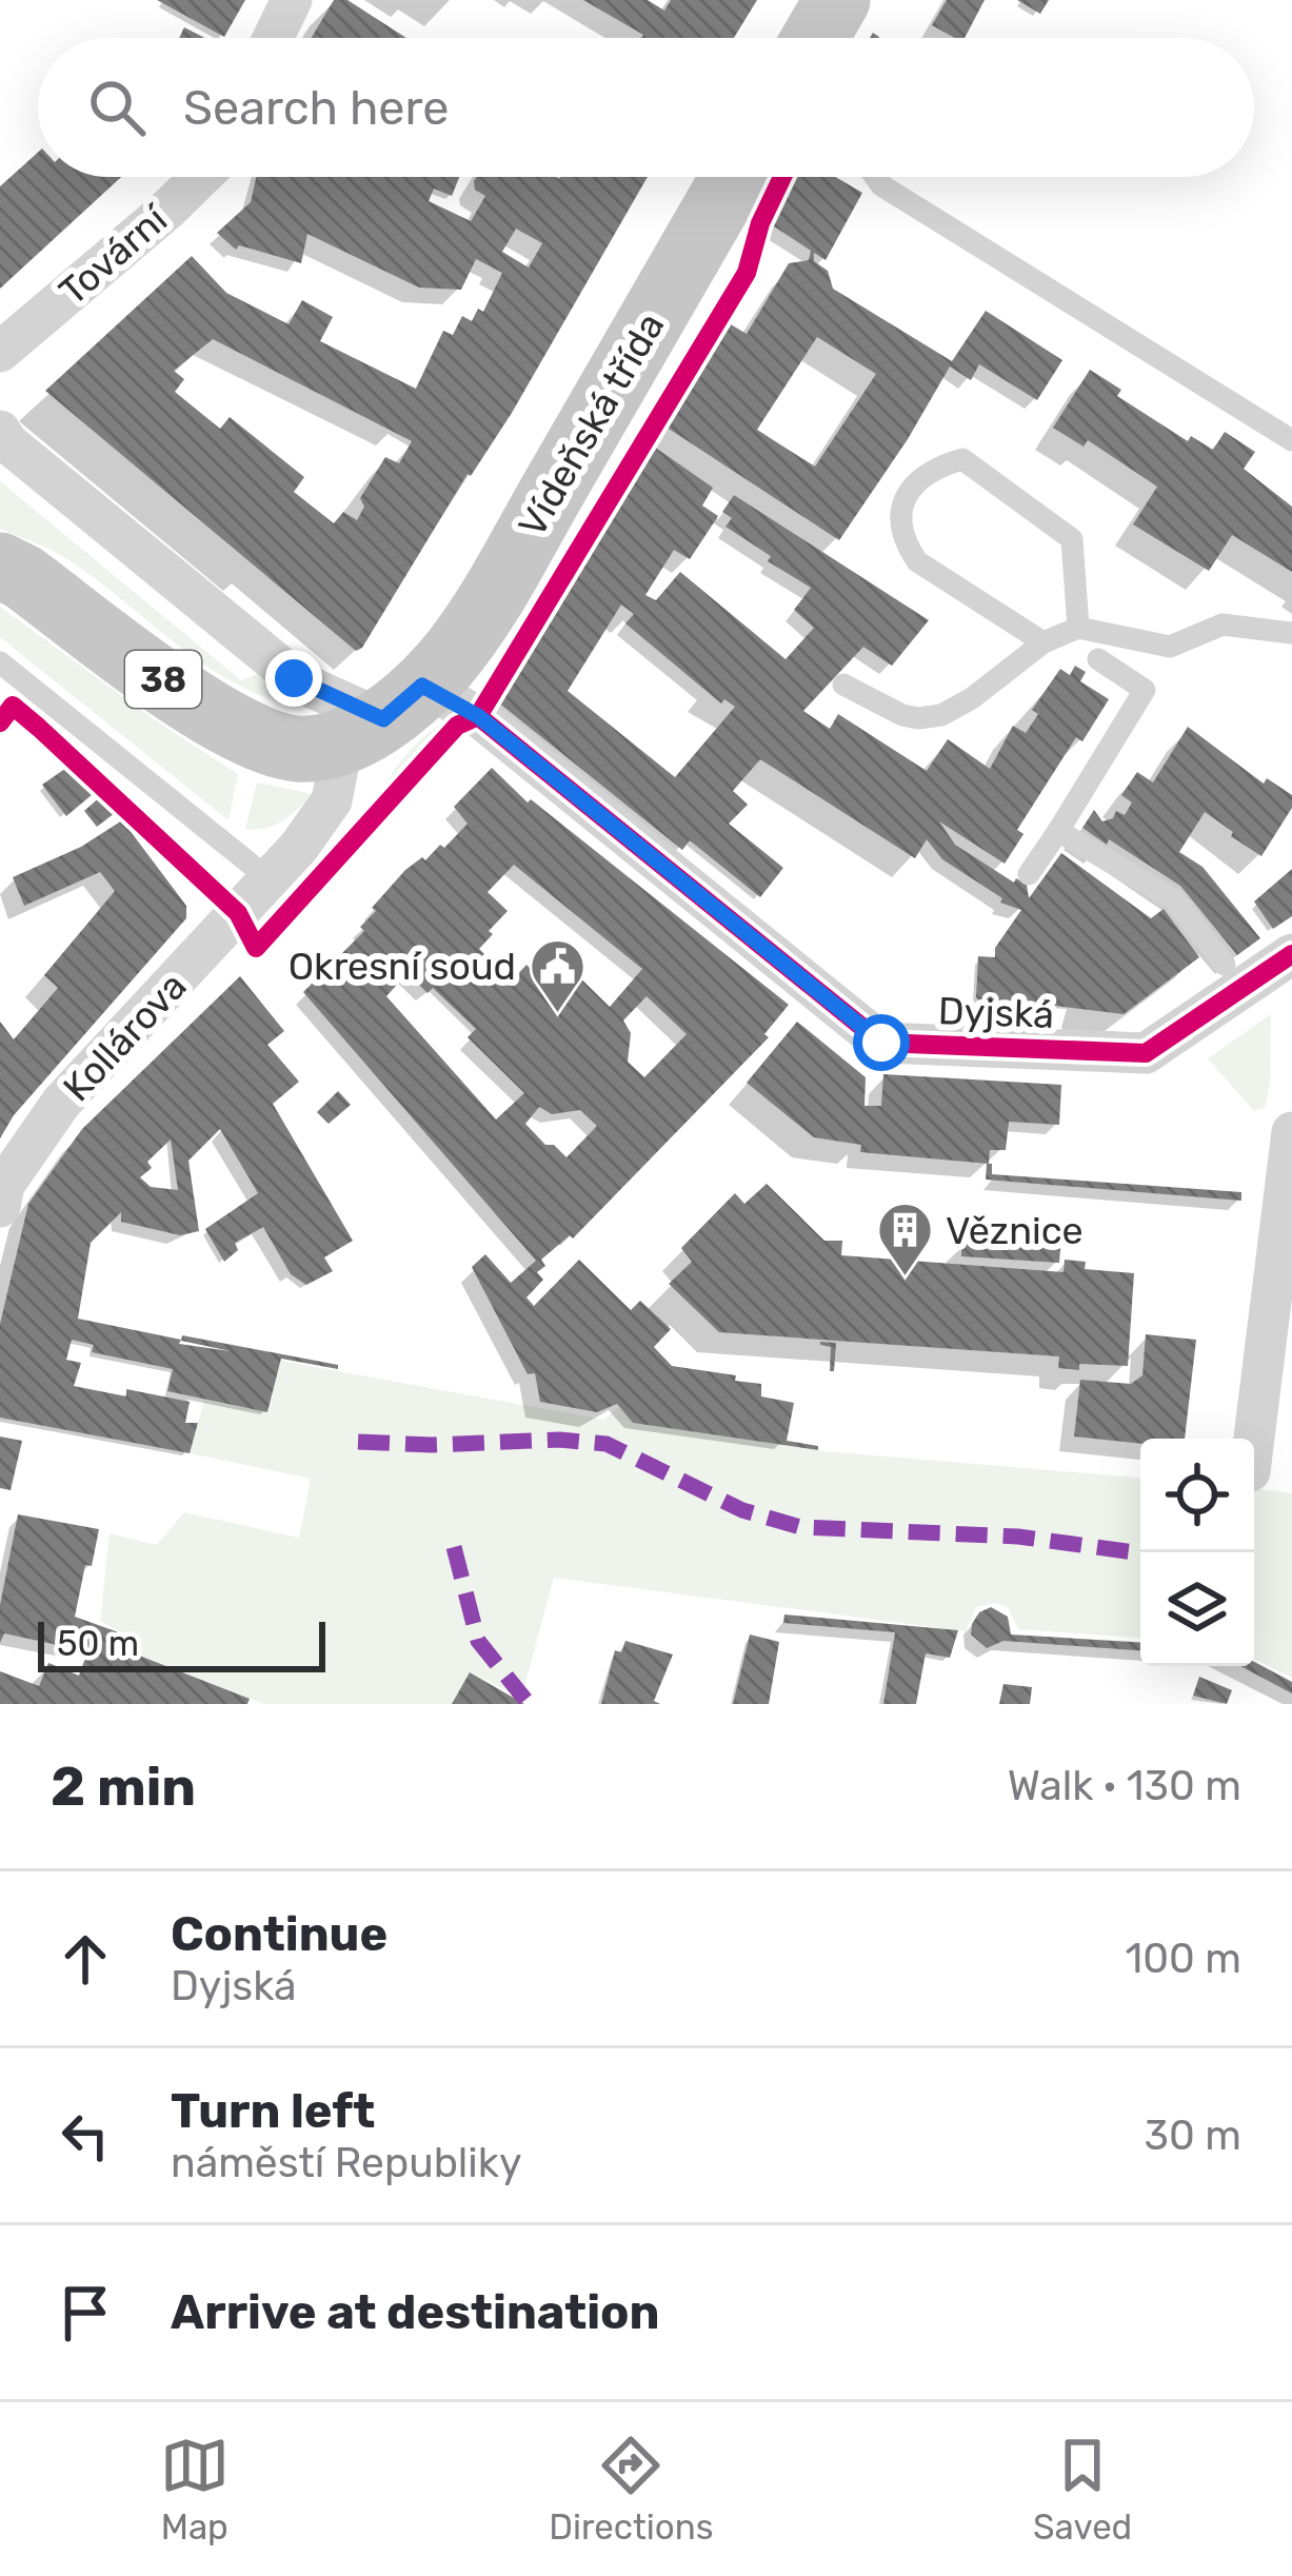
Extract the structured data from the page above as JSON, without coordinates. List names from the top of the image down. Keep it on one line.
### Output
{"streets":{"main road":["Vídeňská třída","38"],"street":["Tovární","Dyjská","Kollárova"]},"crossings":[["Vídeňská třída","38"],["Vídeňská třída","Dyjská"],["Vídeňská třída","Kollárova"],["38","Dyjská"],["38","Kollárova"],["Dyjská","Kollárova"]],"places":{"public building":["Okresní soud"],"building":["Věznice"]},"scale_bar":"50 m","page":{"search":"Search here","scale":"50 m","heading":["2 min","Walk · 130 m"],"list":[["Continue","Dyjská","100 m"],["Turn left","náměstí Republiky","30 m"],"Arrive at destination"],"nav":["Map","Directions","Saved"]}}
